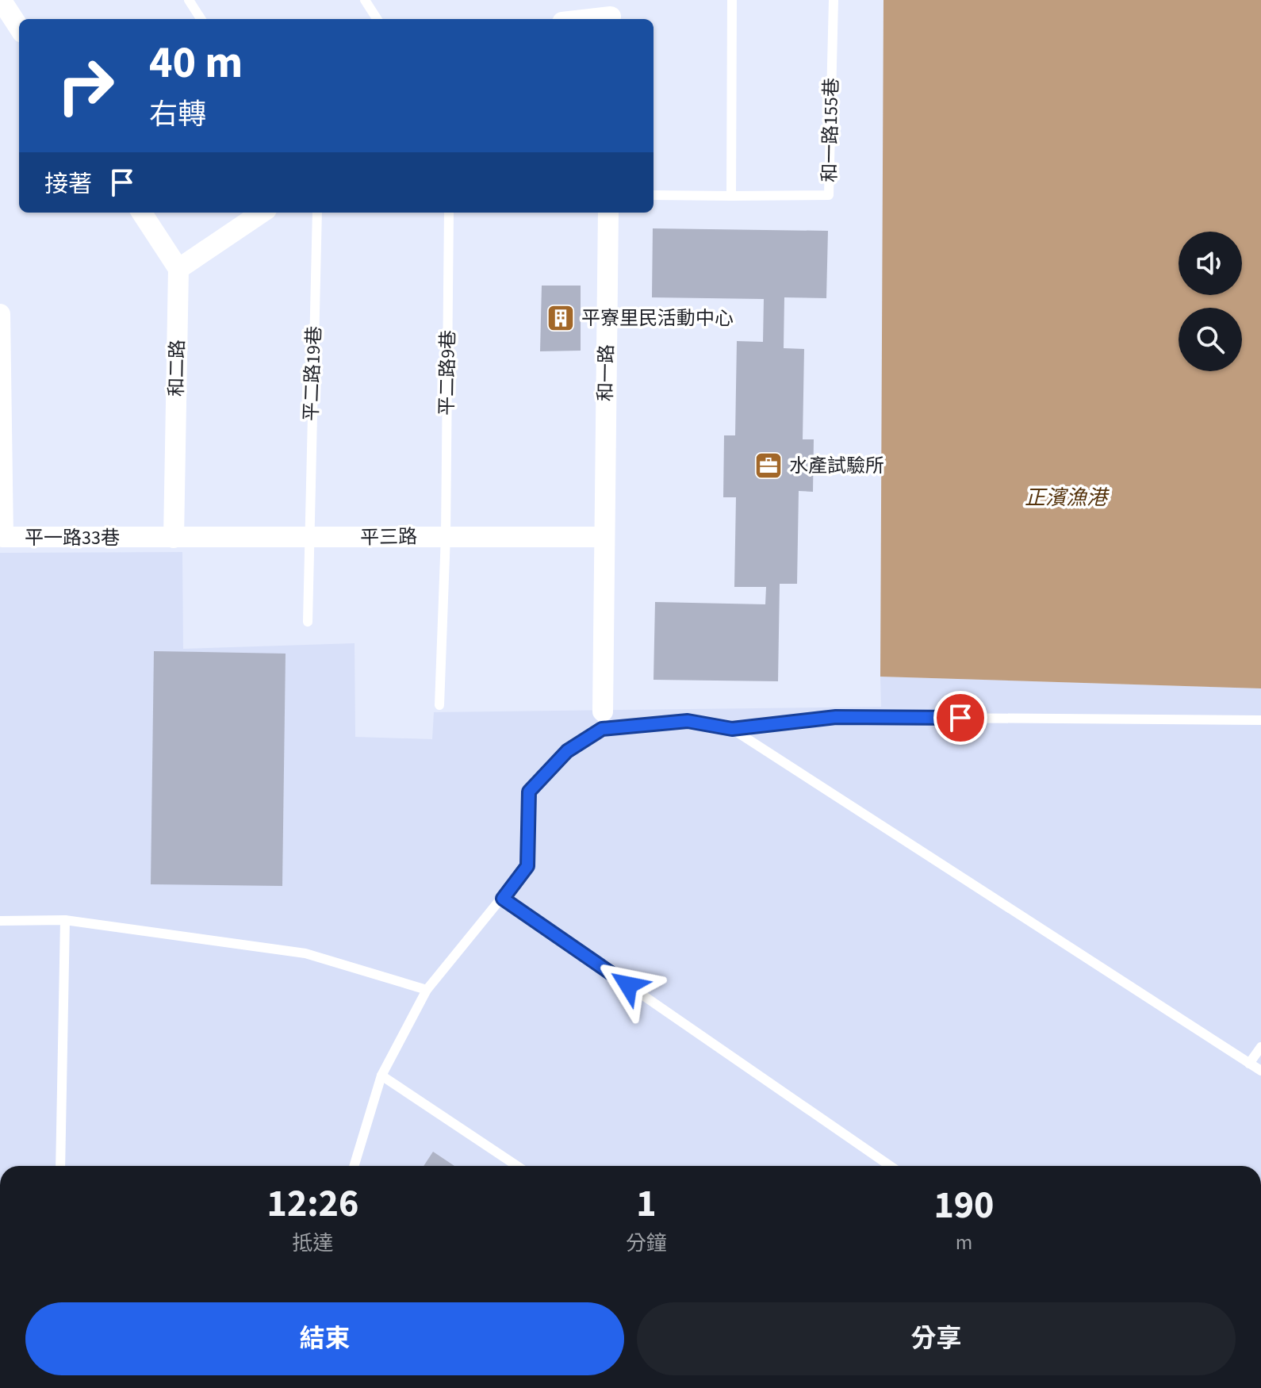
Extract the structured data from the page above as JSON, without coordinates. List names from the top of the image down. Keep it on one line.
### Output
{"streets":{"street":["和二路","和一路","平三路","平一路33巷"],"lane":["和一路155巷","平二路9巷","平二路19巷"]},"crossings":[["和二路","平三路"],["和二路","平一路33巷"],["平二路9巷","平三路"],["和一路","平三路"],["平二路19巷","平三路"],["平三路","平一路33巷"]],"water":["正濱漁港"],"places":{"building":["平寮里民活動中心"],"office":["水產試驗所"]},"page":{"turn":["40 m","右轉"],"then":"接著","eta":["12:26","抵達","1","分鐘","190","m"],"buttons":["結束","分享"]}}
